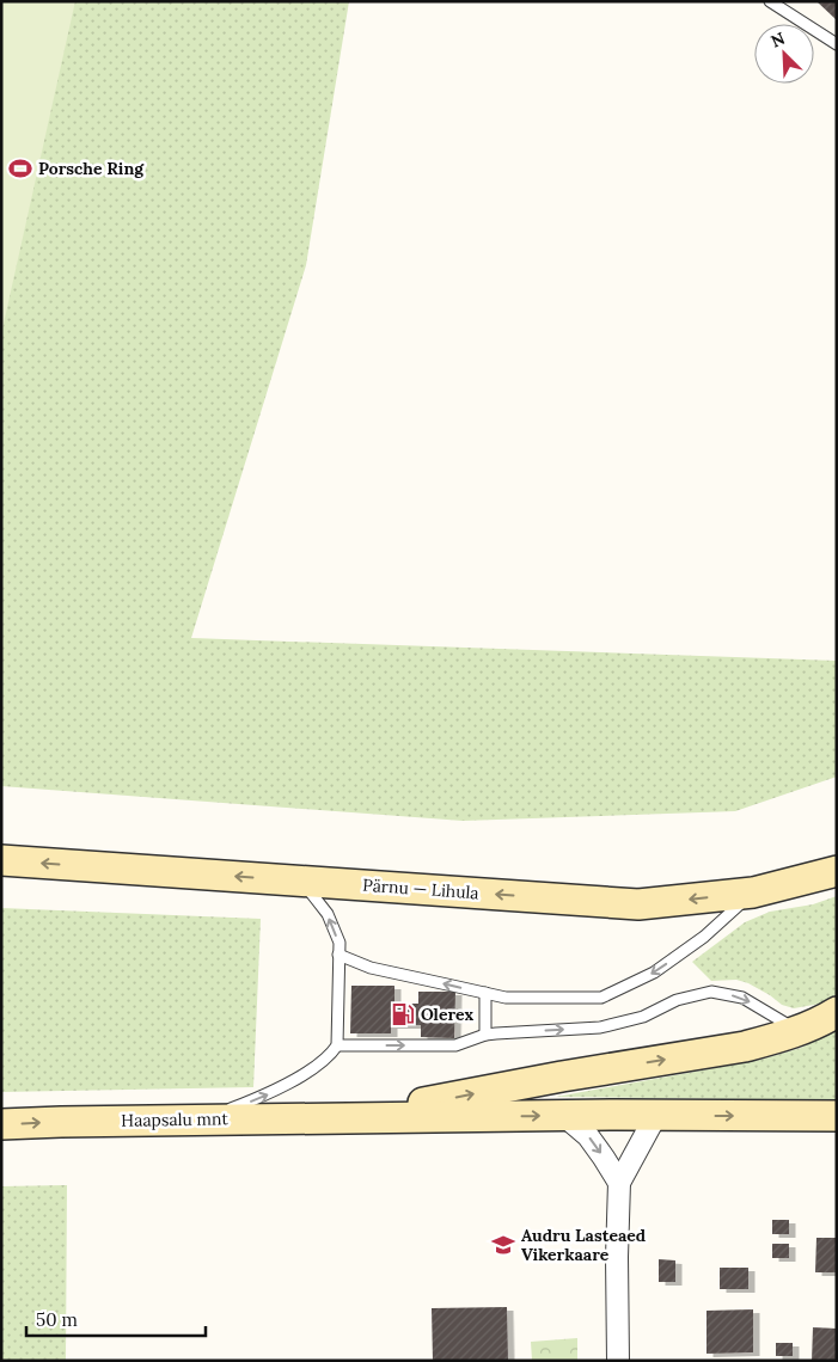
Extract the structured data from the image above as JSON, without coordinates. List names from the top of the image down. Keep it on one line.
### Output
{"streets":{"main road":["Pärnu — Lihula","Haapsalu mnt"]},"one_way":["Haapsalu mnt"],"places":{"sports":["Porsche Ring"],"fuel station":["Olerex"],"school or university":["Audru Lasteaed Vikerkaare"]},"scale_bar":"50 m","north":"top left"}
